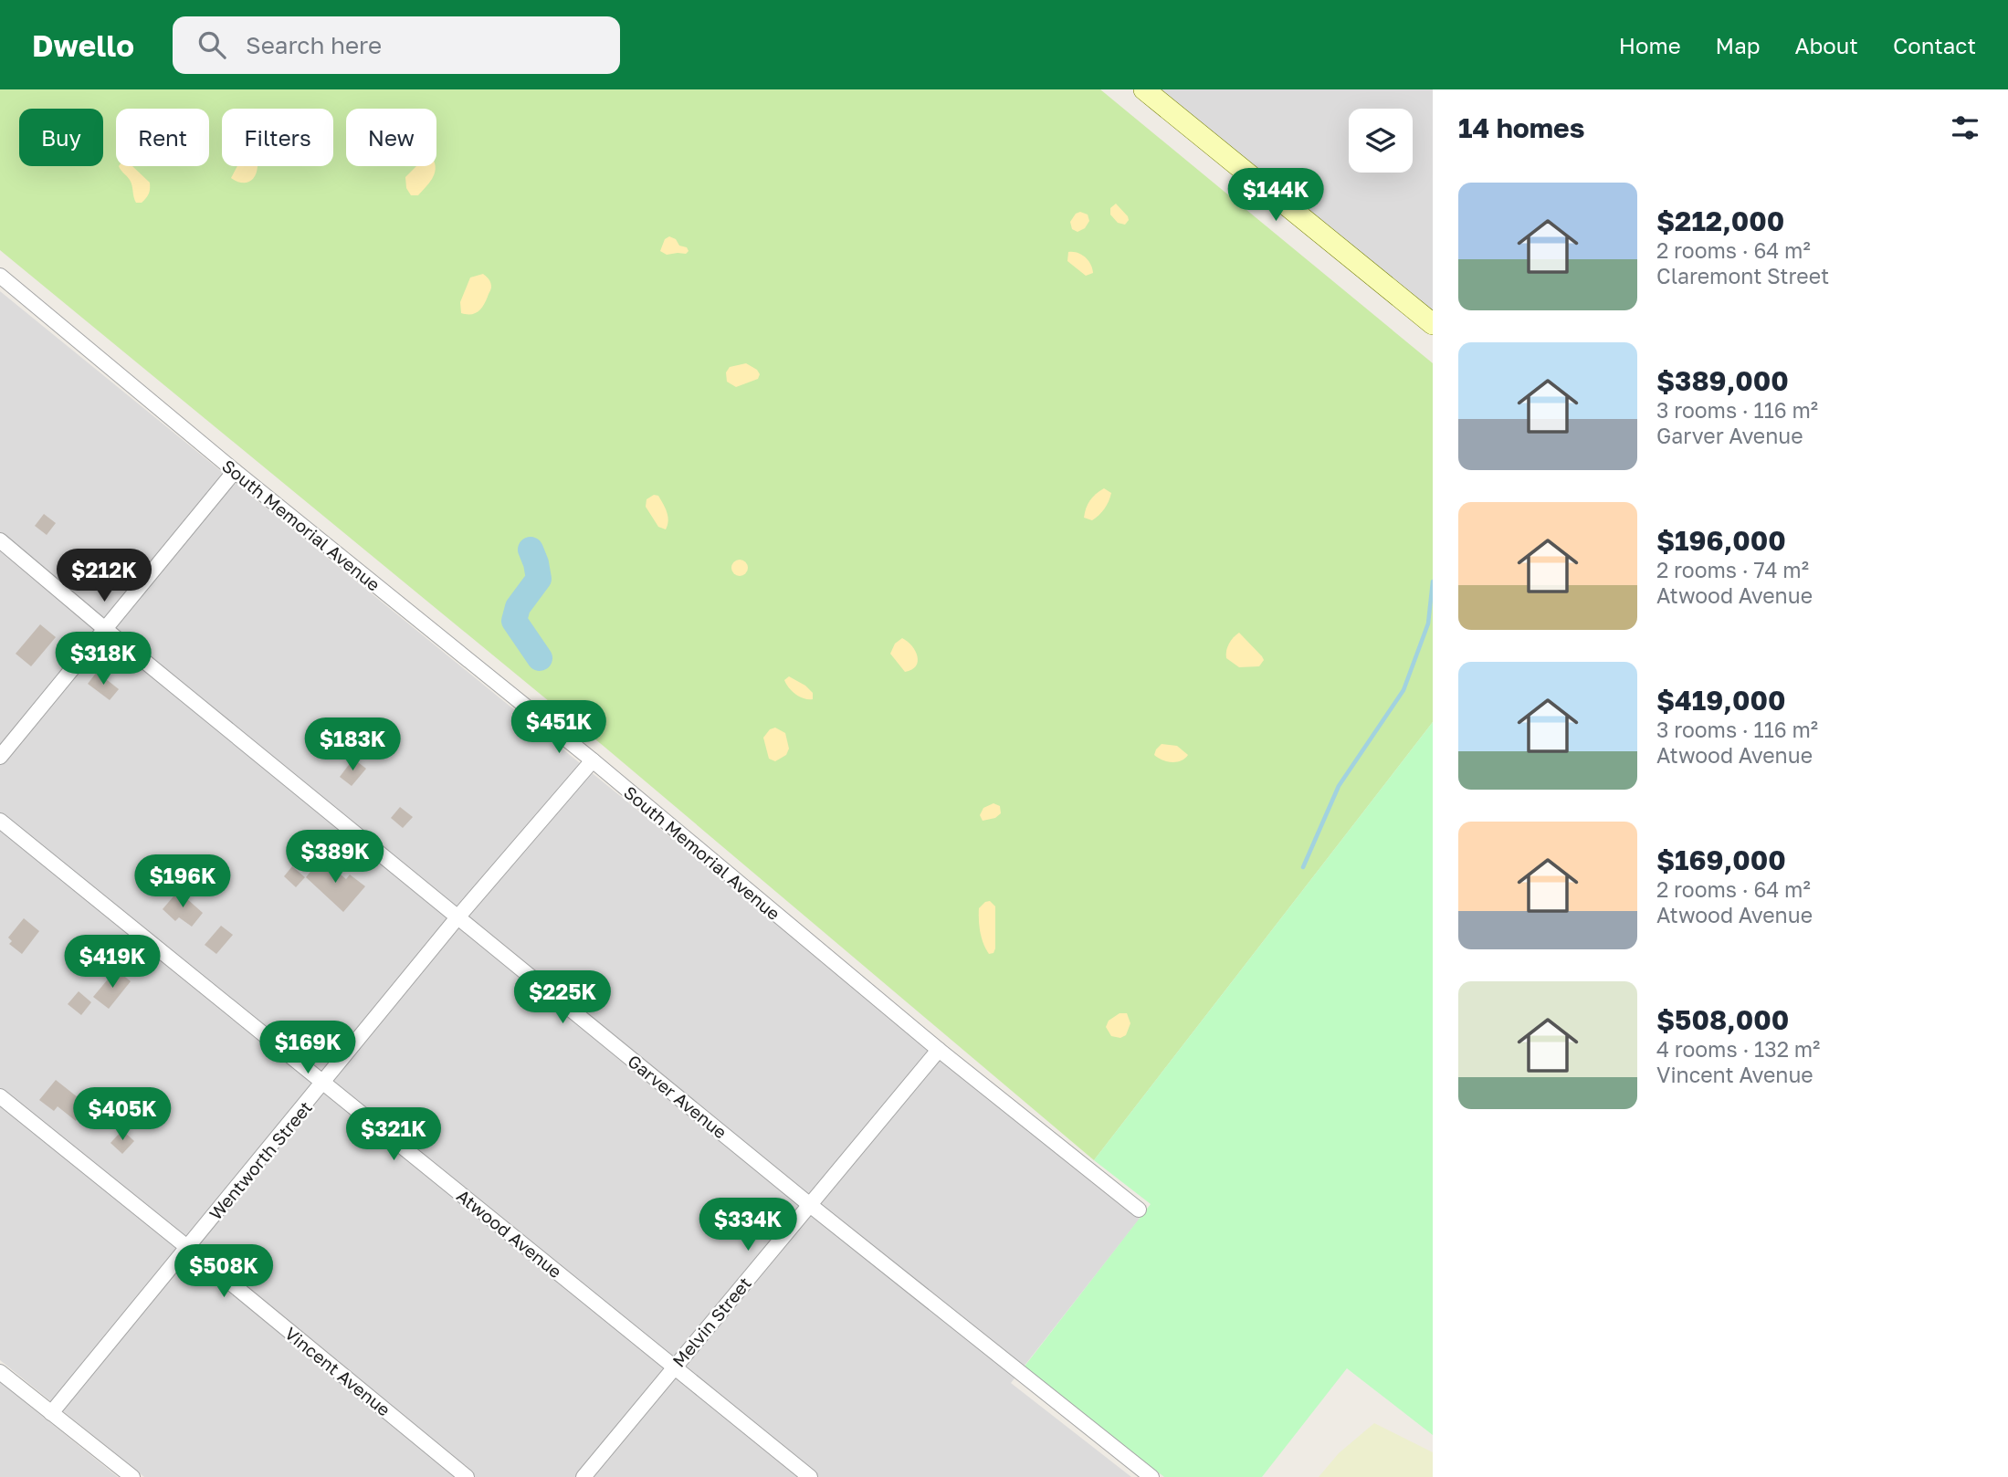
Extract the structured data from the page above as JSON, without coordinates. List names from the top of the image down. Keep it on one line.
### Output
{"streets":{"street":["South Memorial Avenue","Garver Avenue","Wentworth Street","Atwood Avenue","Melvin Street","Vincent Avenue"]},"crossings":[["South Memorial Avenue","Wentworth Street"],["South Memorial Avenue","Melvin Street"],["Garver Avenue","Wentworth Street"],["Garver Avenue","Melvin Street"],["Wentworth Street","Atwood Avenue"],["Wentworth Street","Vincent Avenue"],["Atwood Avenue","Melvin Street"]],"page":{"header":"Dwello","search":"Search here","nav":["Home","Map","About","Contact"],"heading":"14 homes","chip":["Buy","Rent","Filters","New"],"list":[{"name":"$212,000","note":"2 rooms · 64 m² · Claremont Street"},{"name":"$389,000","note":"3 rooms · 116 m² · Garver Avenue"},{"name":"$196,000","note":"2 rooms · 74 m² · Atwood Avenue"},{"name":"$419,000","note":"3 rooms · 116 m² · Atwood Avenue"},{"name":"$169,000","note":"2 rooms · 64 m² · Atwood Avenue"},{"name":"$508,000","note":"4 rooms · 132 m² · Vincent Avenue"}],"price":["$144K","$212K","$318K","$451K","$183K","$389K","$196K","$419K","$225K","$169K","$405K","$321K","$334K","$508K"]}}
